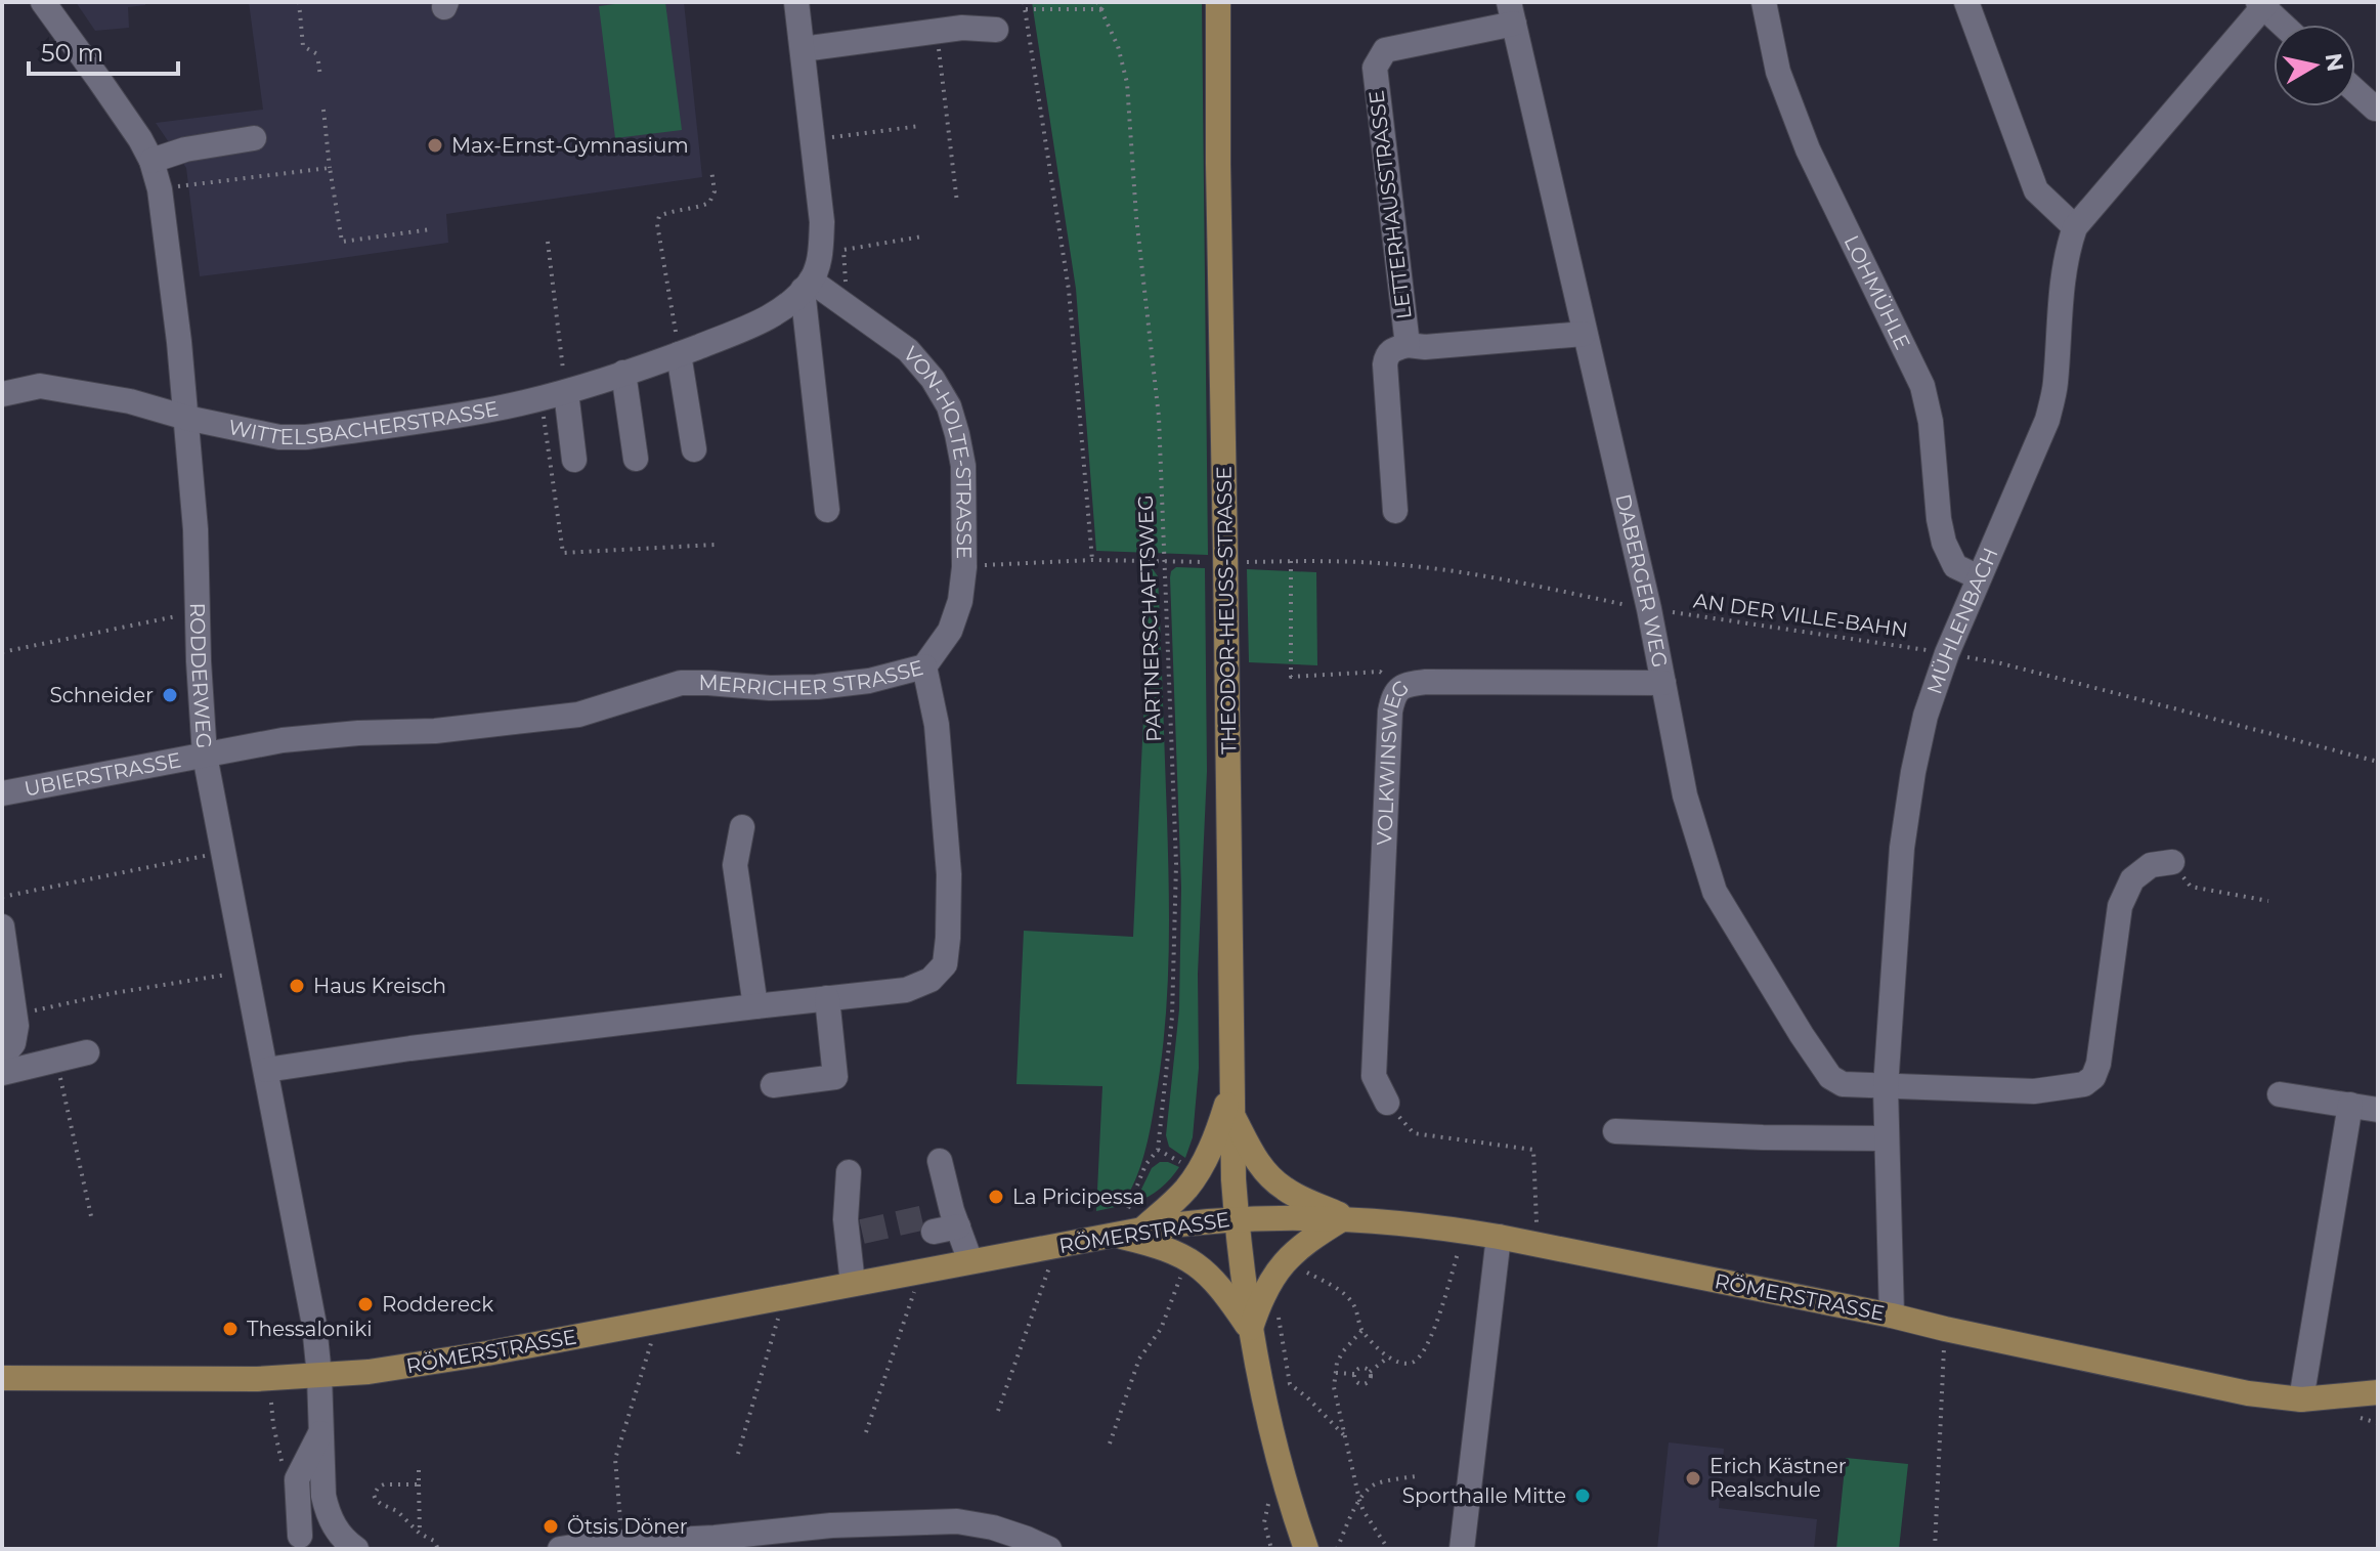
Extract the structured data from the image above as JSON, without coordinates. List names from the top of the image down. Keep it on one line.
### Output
{"streets":{"main road":["THEODOR-HEUSS-STRASSE","RÖMERSTRASSE"],"street":["LETTERHAUSSTRASSE","LOHMÜHLE","WITTELSBACHERSTRASSE","VON-HOLTE-STRASSE","DABERGER WEG","MÜHLENBACH","RODDERWEG","MERRICHER STRASSE","VOLKWINSWEG","UBIERSTRASSE"],"path":["AN DER VILLE-BAHN","PARTNERSCHAFTSWEG"]},"crossings":[["LETTERHAUSSTRASSE","DABERGER WEG"],["LOHMÜHLE","MÜHLENBACH"],["WITTELSBACHERSTRASSE","VON-HOLTE-STRASSE"],["WITTELSBACHERSTRASSE","RODDERWEG"],["VON-HOLTE-STRASSE","AN DER VILLE-BAHN"],["VON-HOLTE-STRASSE","MERRICHER STRASSE"],["DABERGER WEG","AN DER VILLE-BAHN"],["DABERGER WEG","MÜHLENBACH"],["DABERGER WEG","VOLKWINSWEG"],["THEODOR-HEUSS-STRASSE","AN DER VILLE-BAHN"],["THEODOR-HEUSS-STRASSE","RÖMERSTRASSE"],["AN DER VILLE-BAHN","PARTNERSCHAFTSWEG"],["AN DER VILLE-BAHN","MÜHLENBACH"],["PARTNERSCHAFTSWEG","RÖMERSTRASSE"],["MÜHLENBACH","RÖMERSTRASSE"],["RODDERWEG","MERRICHER STRASSE"],["RODDERWEG","UBIERSTRASSE"],["RODDERWEG","RÖMERSTRASSE"],["MERRICHER STRASSE","UBIERSTRASSE"]],"places":["Max-Ernst-Gymnasium","Schneider","Haus Kreisch","La Pricipessa","Roddereck","Thessaloniki","Erich Kästner Realschule","Sporthalle Mitte","Ötsis Döner"],"scale_bar":"50 m","north":"right"}
